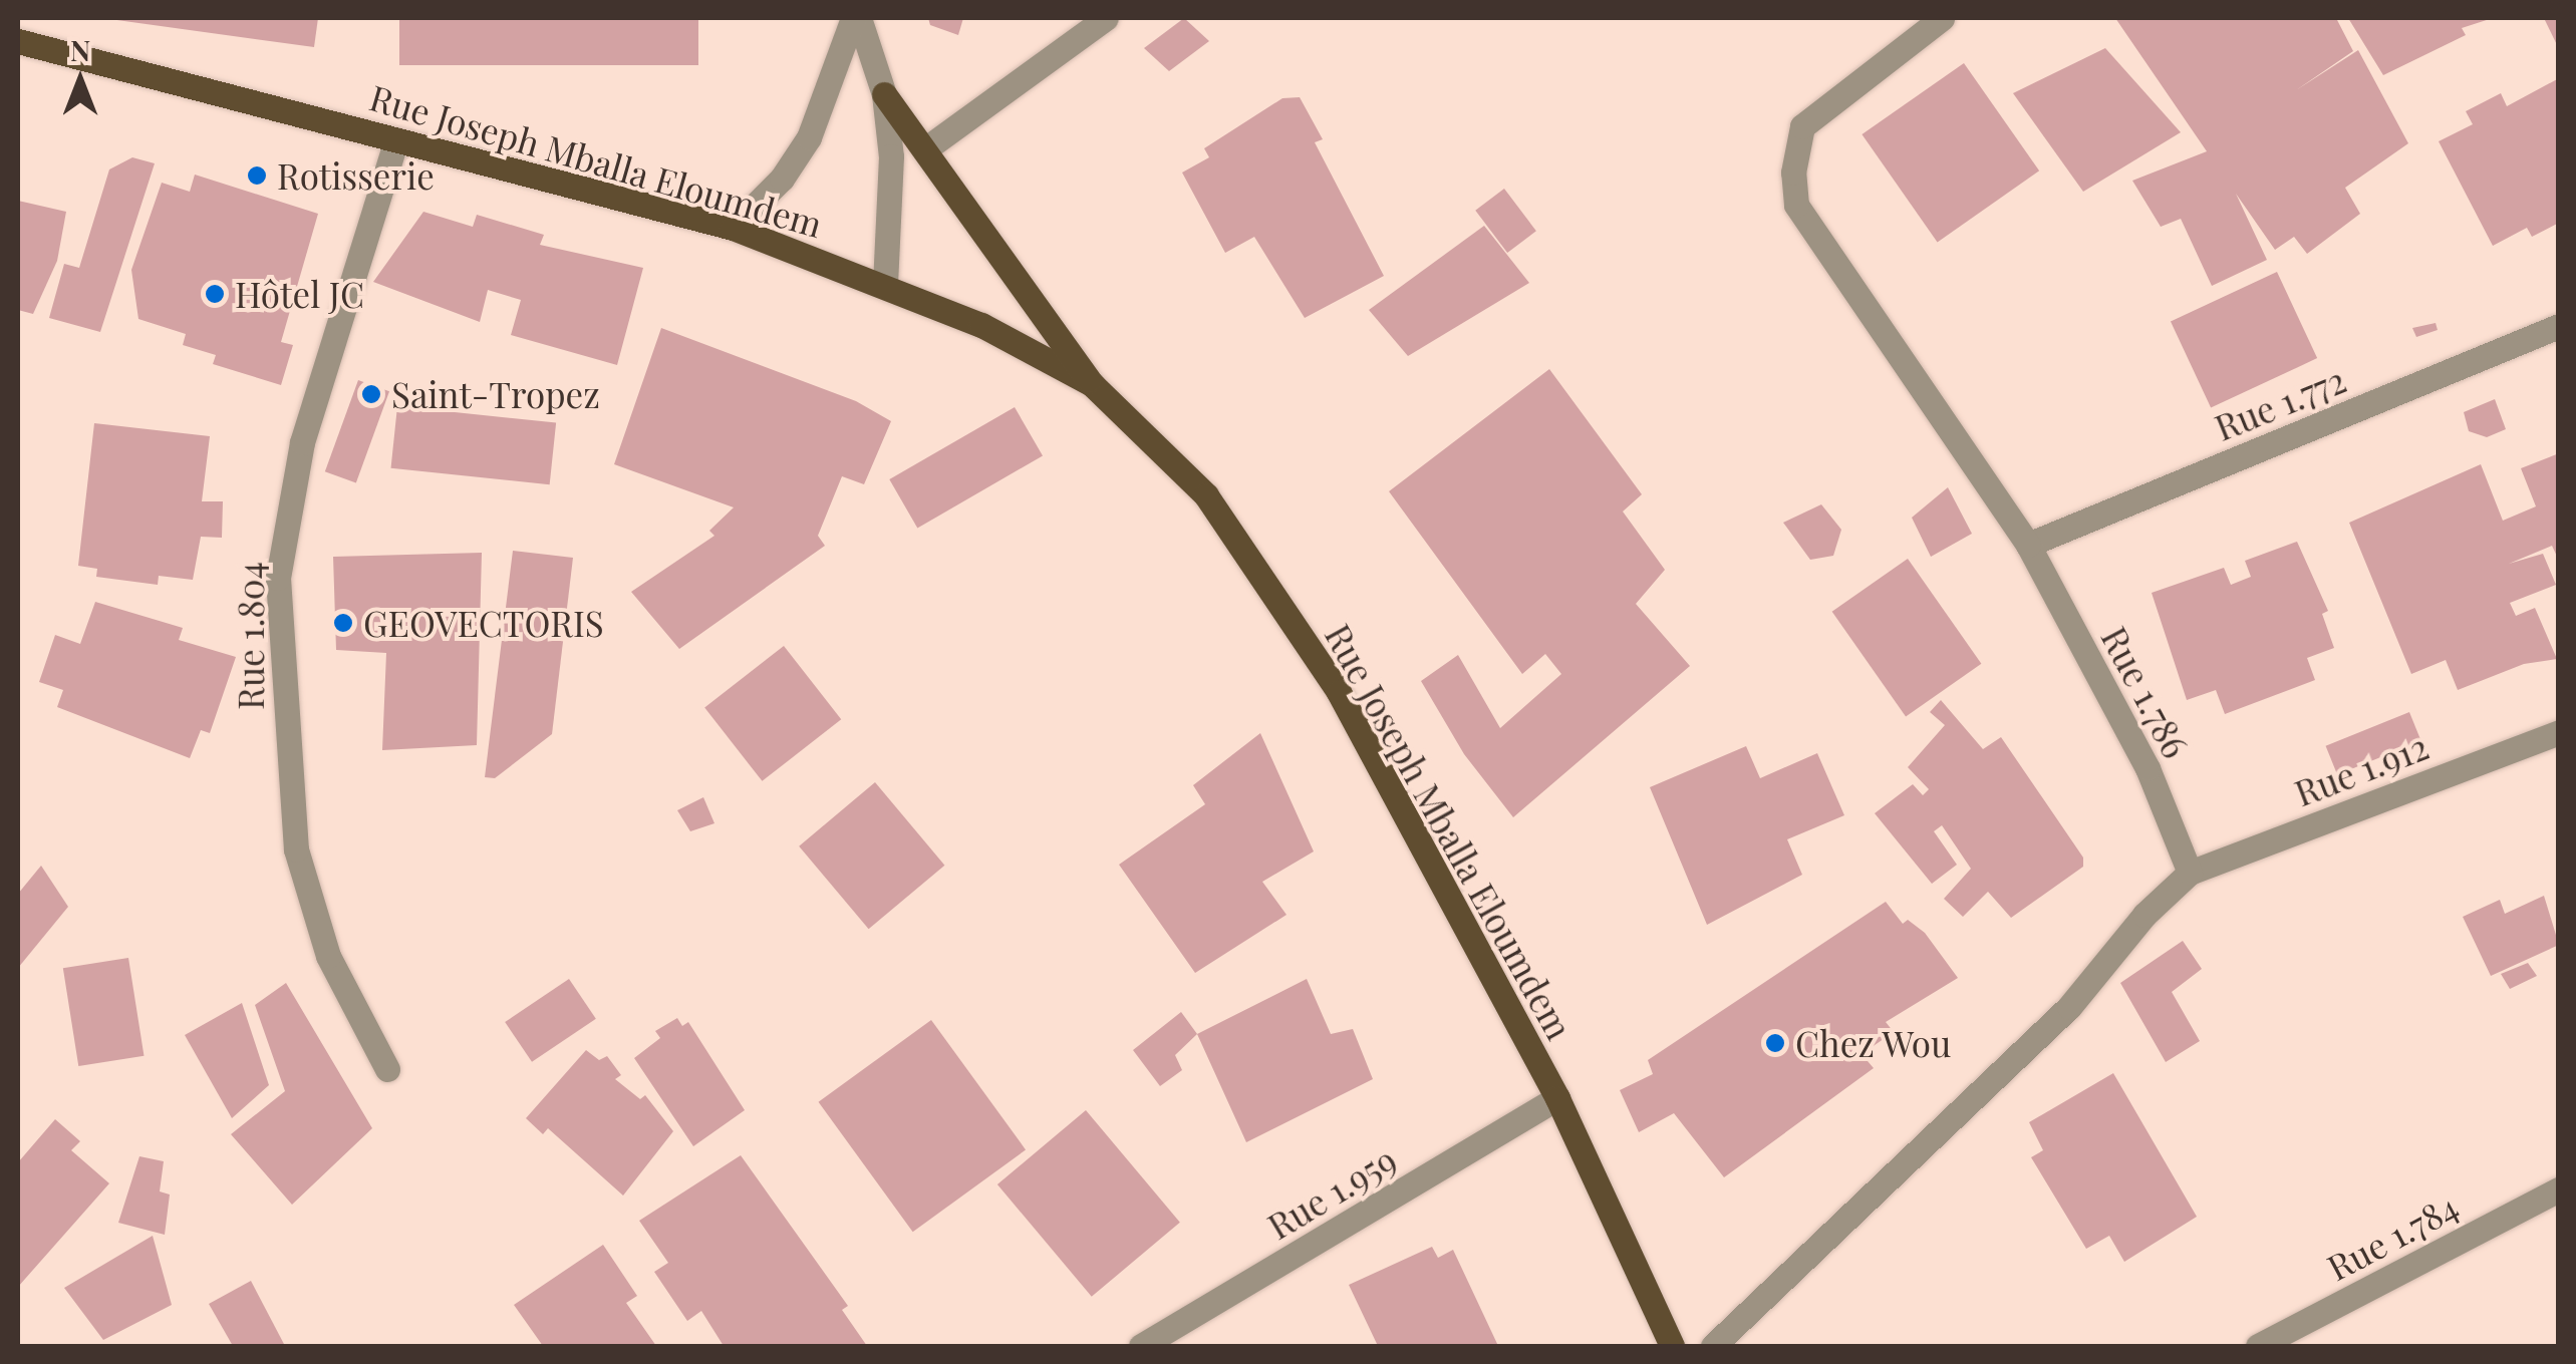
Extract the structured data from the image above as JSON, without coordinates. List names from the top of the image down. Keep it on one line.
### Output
{"streets":{"main road":["Rue Joseph Mballa Eloumdem"],"street":["Rue 1.772","Rue 1.804","Rue 1.786","Rue 1.912","Rue 1.959","Rue 1.784"]},"crossings":[["Rue Joseph Mballa Eloumdem","Rue 1.804"],["Rue Joseph Mballa Eloumdem","Rue 1.959"],["Rue 1.772","Rue 1.786"],["Rue 1.786","Rue 1.912"]],"places":["Rotisserie","Hôtel JC","Saint-Tropez","GEOVECTORIS","Chez Wou"],"north":"top"}
